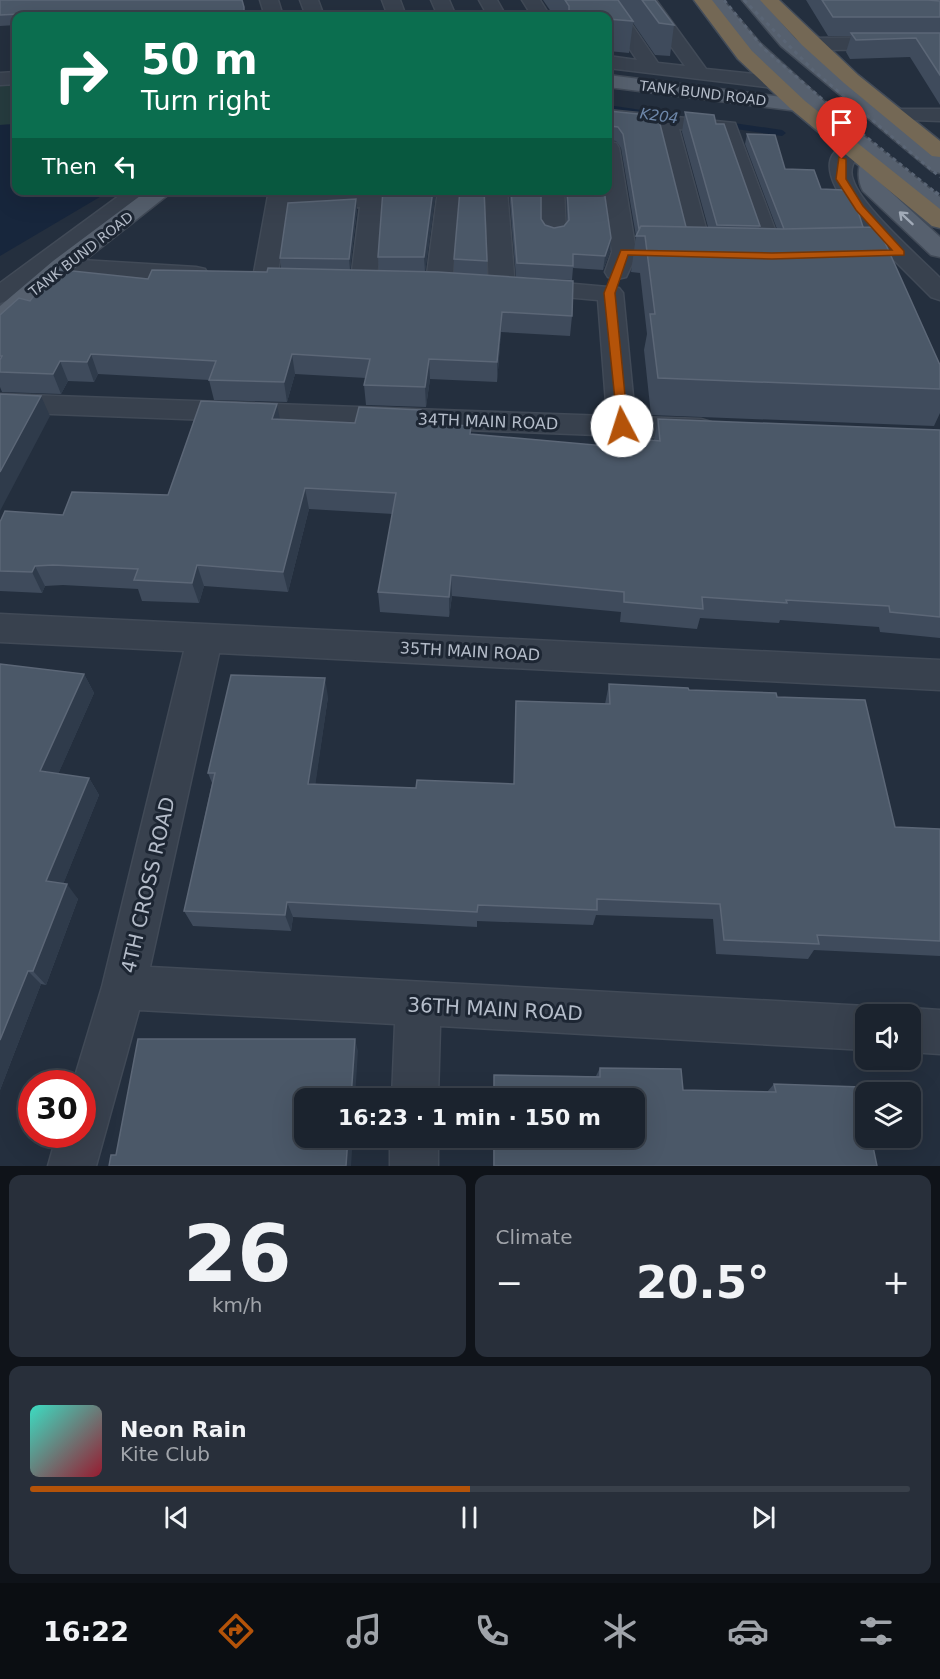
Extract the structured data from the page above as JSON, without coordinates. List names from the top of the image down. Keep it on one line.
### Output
{"streets":{"main road":["TANK BUND ROAD"],"street":["34TH MAIN ROAD","35TH MAIN ROAD","4TH CROSS ROAD","36TH MAIN ROAD"]},"crossings":[["35TH MAIN ROAD","4TH CROSS ROAD"],["4TH CROSS ROAD","36TH MAIN ROAD"]],"water":["K204"],"page":{"turn":["50 m","Turn right"],"then":"Then","limit":"30","trip":"16:23 · 1 min · 150 m","tile":[["26","km/h"],"Climate"],"heat":["−","20.5°","+"],"song":["Neon Rain","Kite Club"],"tabs":"16:22"}}
